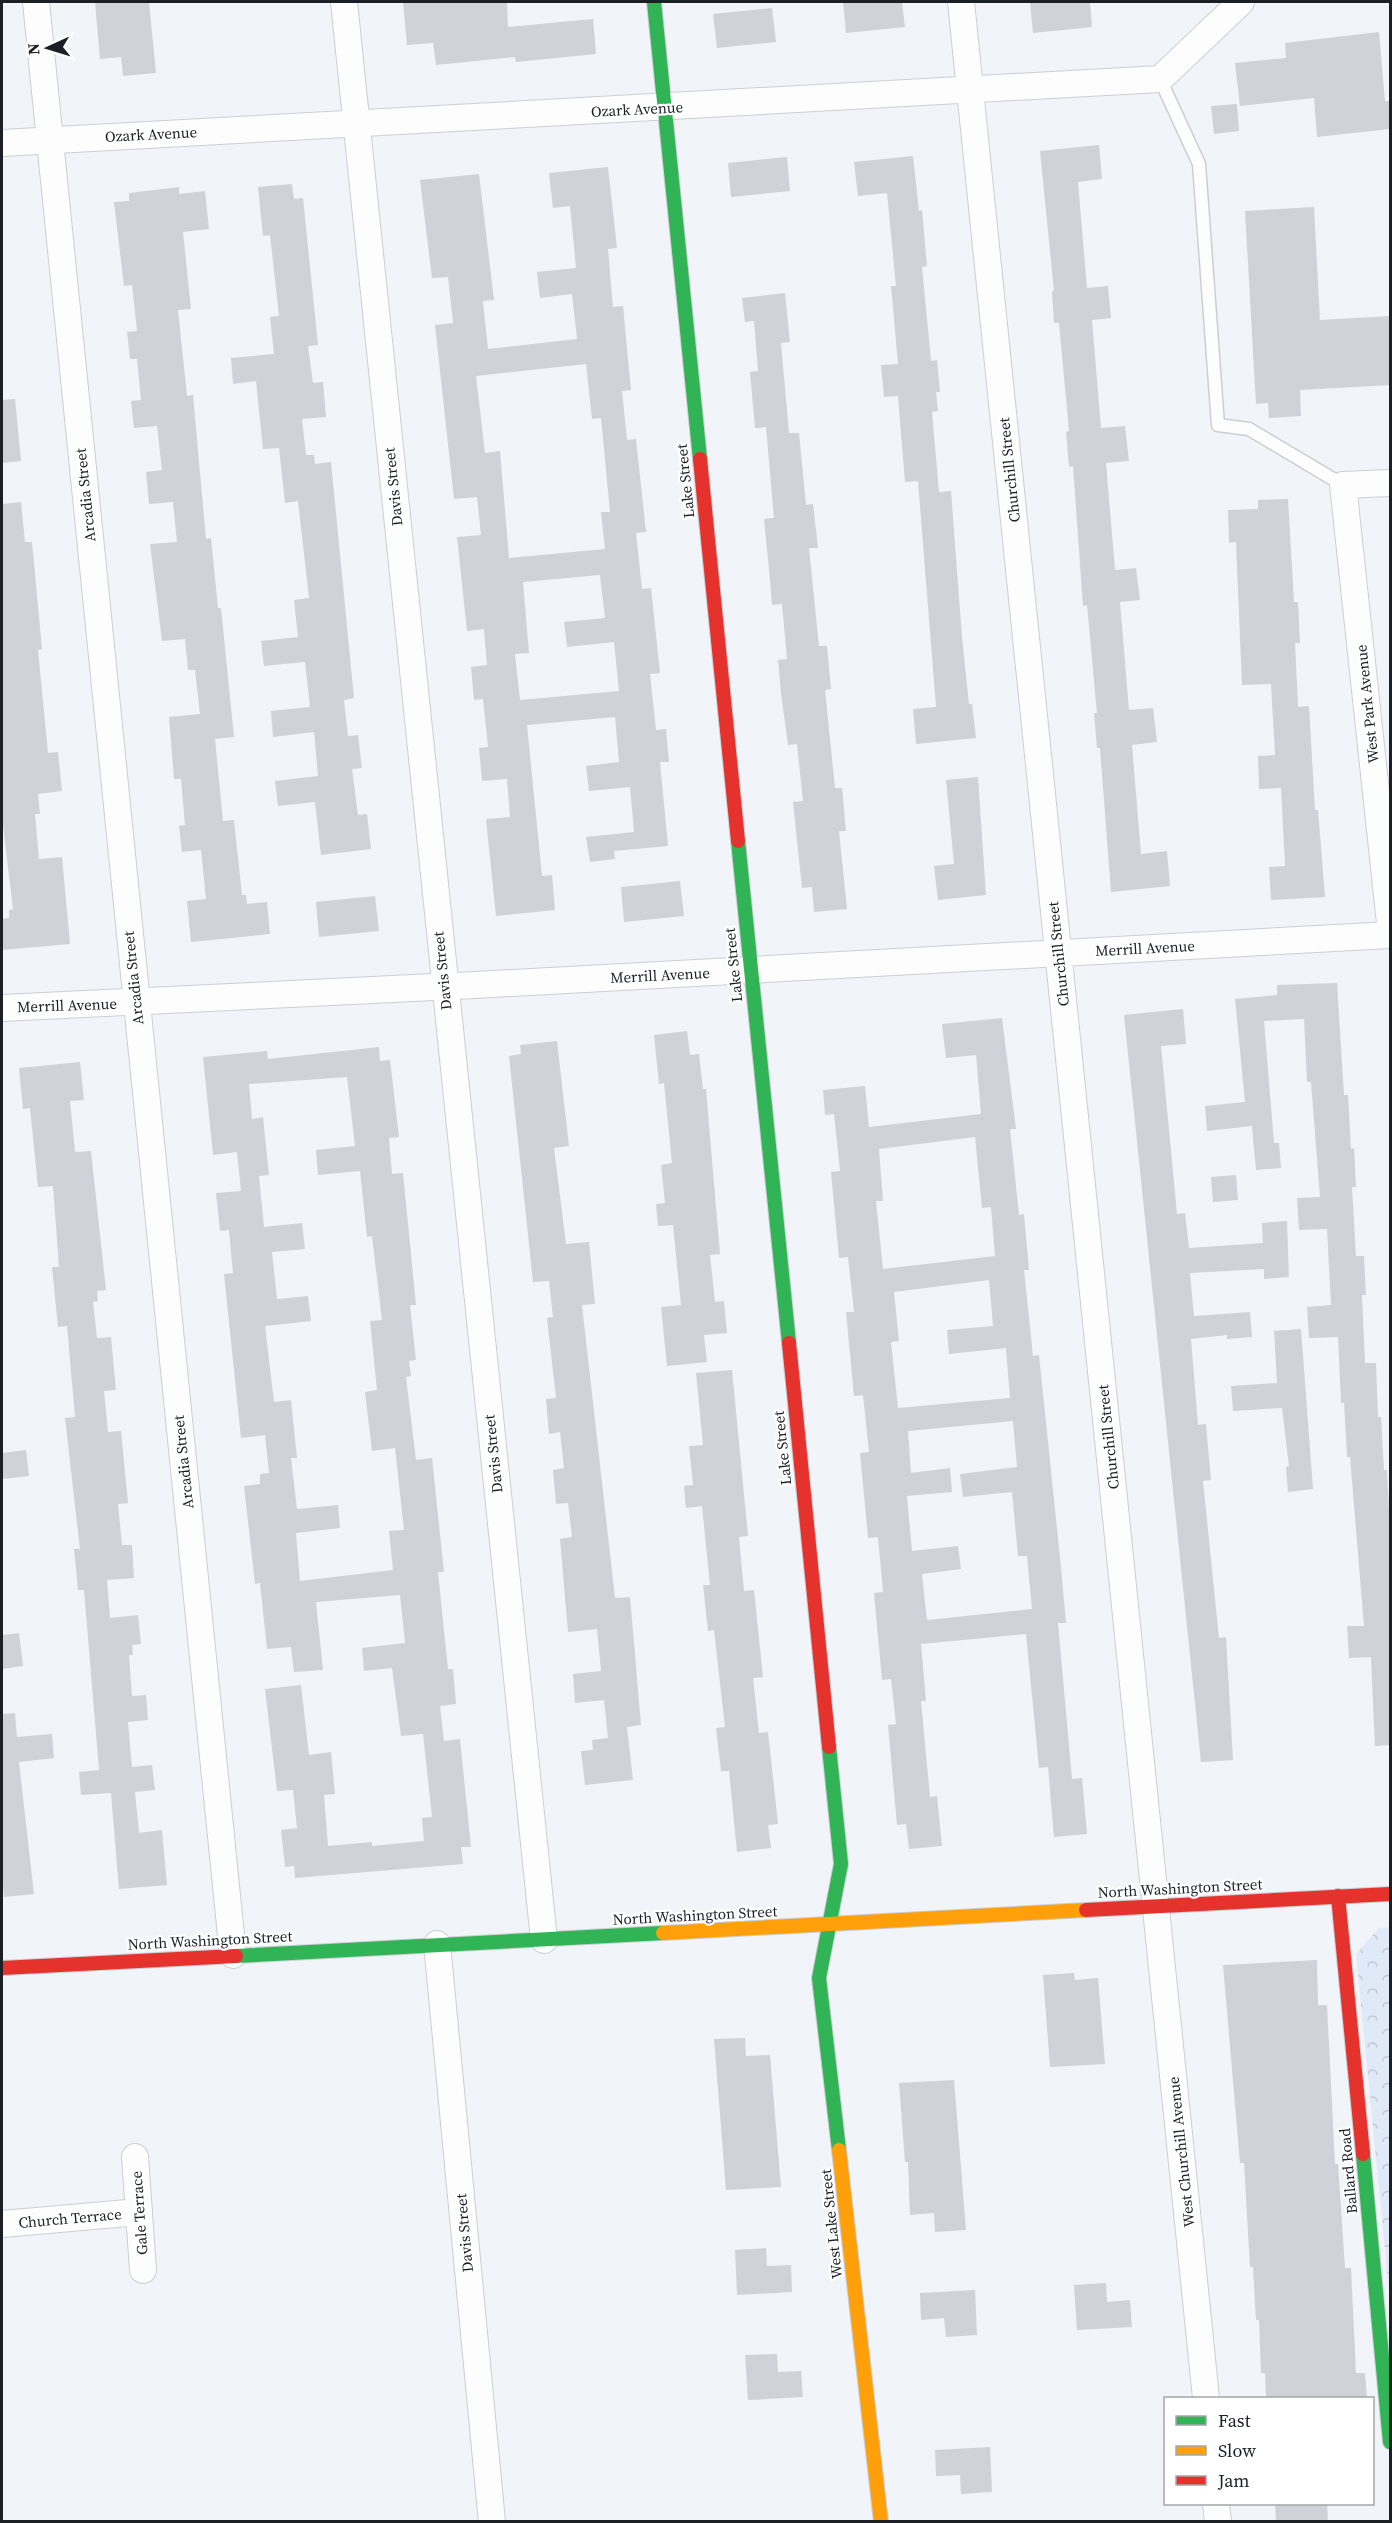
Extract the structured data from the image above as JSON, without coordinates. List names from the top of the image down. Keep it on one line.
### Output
{"streets":{"street":["Ozark Avenue","Churchill Street","Lake Street","Davis Street","Arcadia Street","West Park Avenue","Merrill Avenue","North Washington Street","West Churchill Avenue","Ballard Road","Gale Terrace","Church Terrace","West Lake Street"]},"crossings":[["Ozark Avenue","Churchill Street"],["Ozark Avenue","Lake Street"],["Ozark Avenue","Davis Street"],["Ozark Avenue","Arcadia Street"],["Churchill Street","Merrill Avenue"],["Churchill Street","North Washington Street"],["Churchill Street","West Churchill Avenue"],["Lake Street","Merrill Avenue"],["Lake Street","North Washington Street"],["Lake Street","West Lake Street"],["Davis Street","Merrill Avenue"],["Davis Street","North Washington Street"],["Arcadia Street","Merrill Avenue"],["Arcadia Street","North Washington Street"],["North Washington Street","West Churchill Avenue"],["North Washington Street","Ballard Road"],["North Washington Street","West Lake Street"],["Gale Terrace","Church Terrace"]],"legend":["Fast","Slow","Jam"],"north":"left"}
